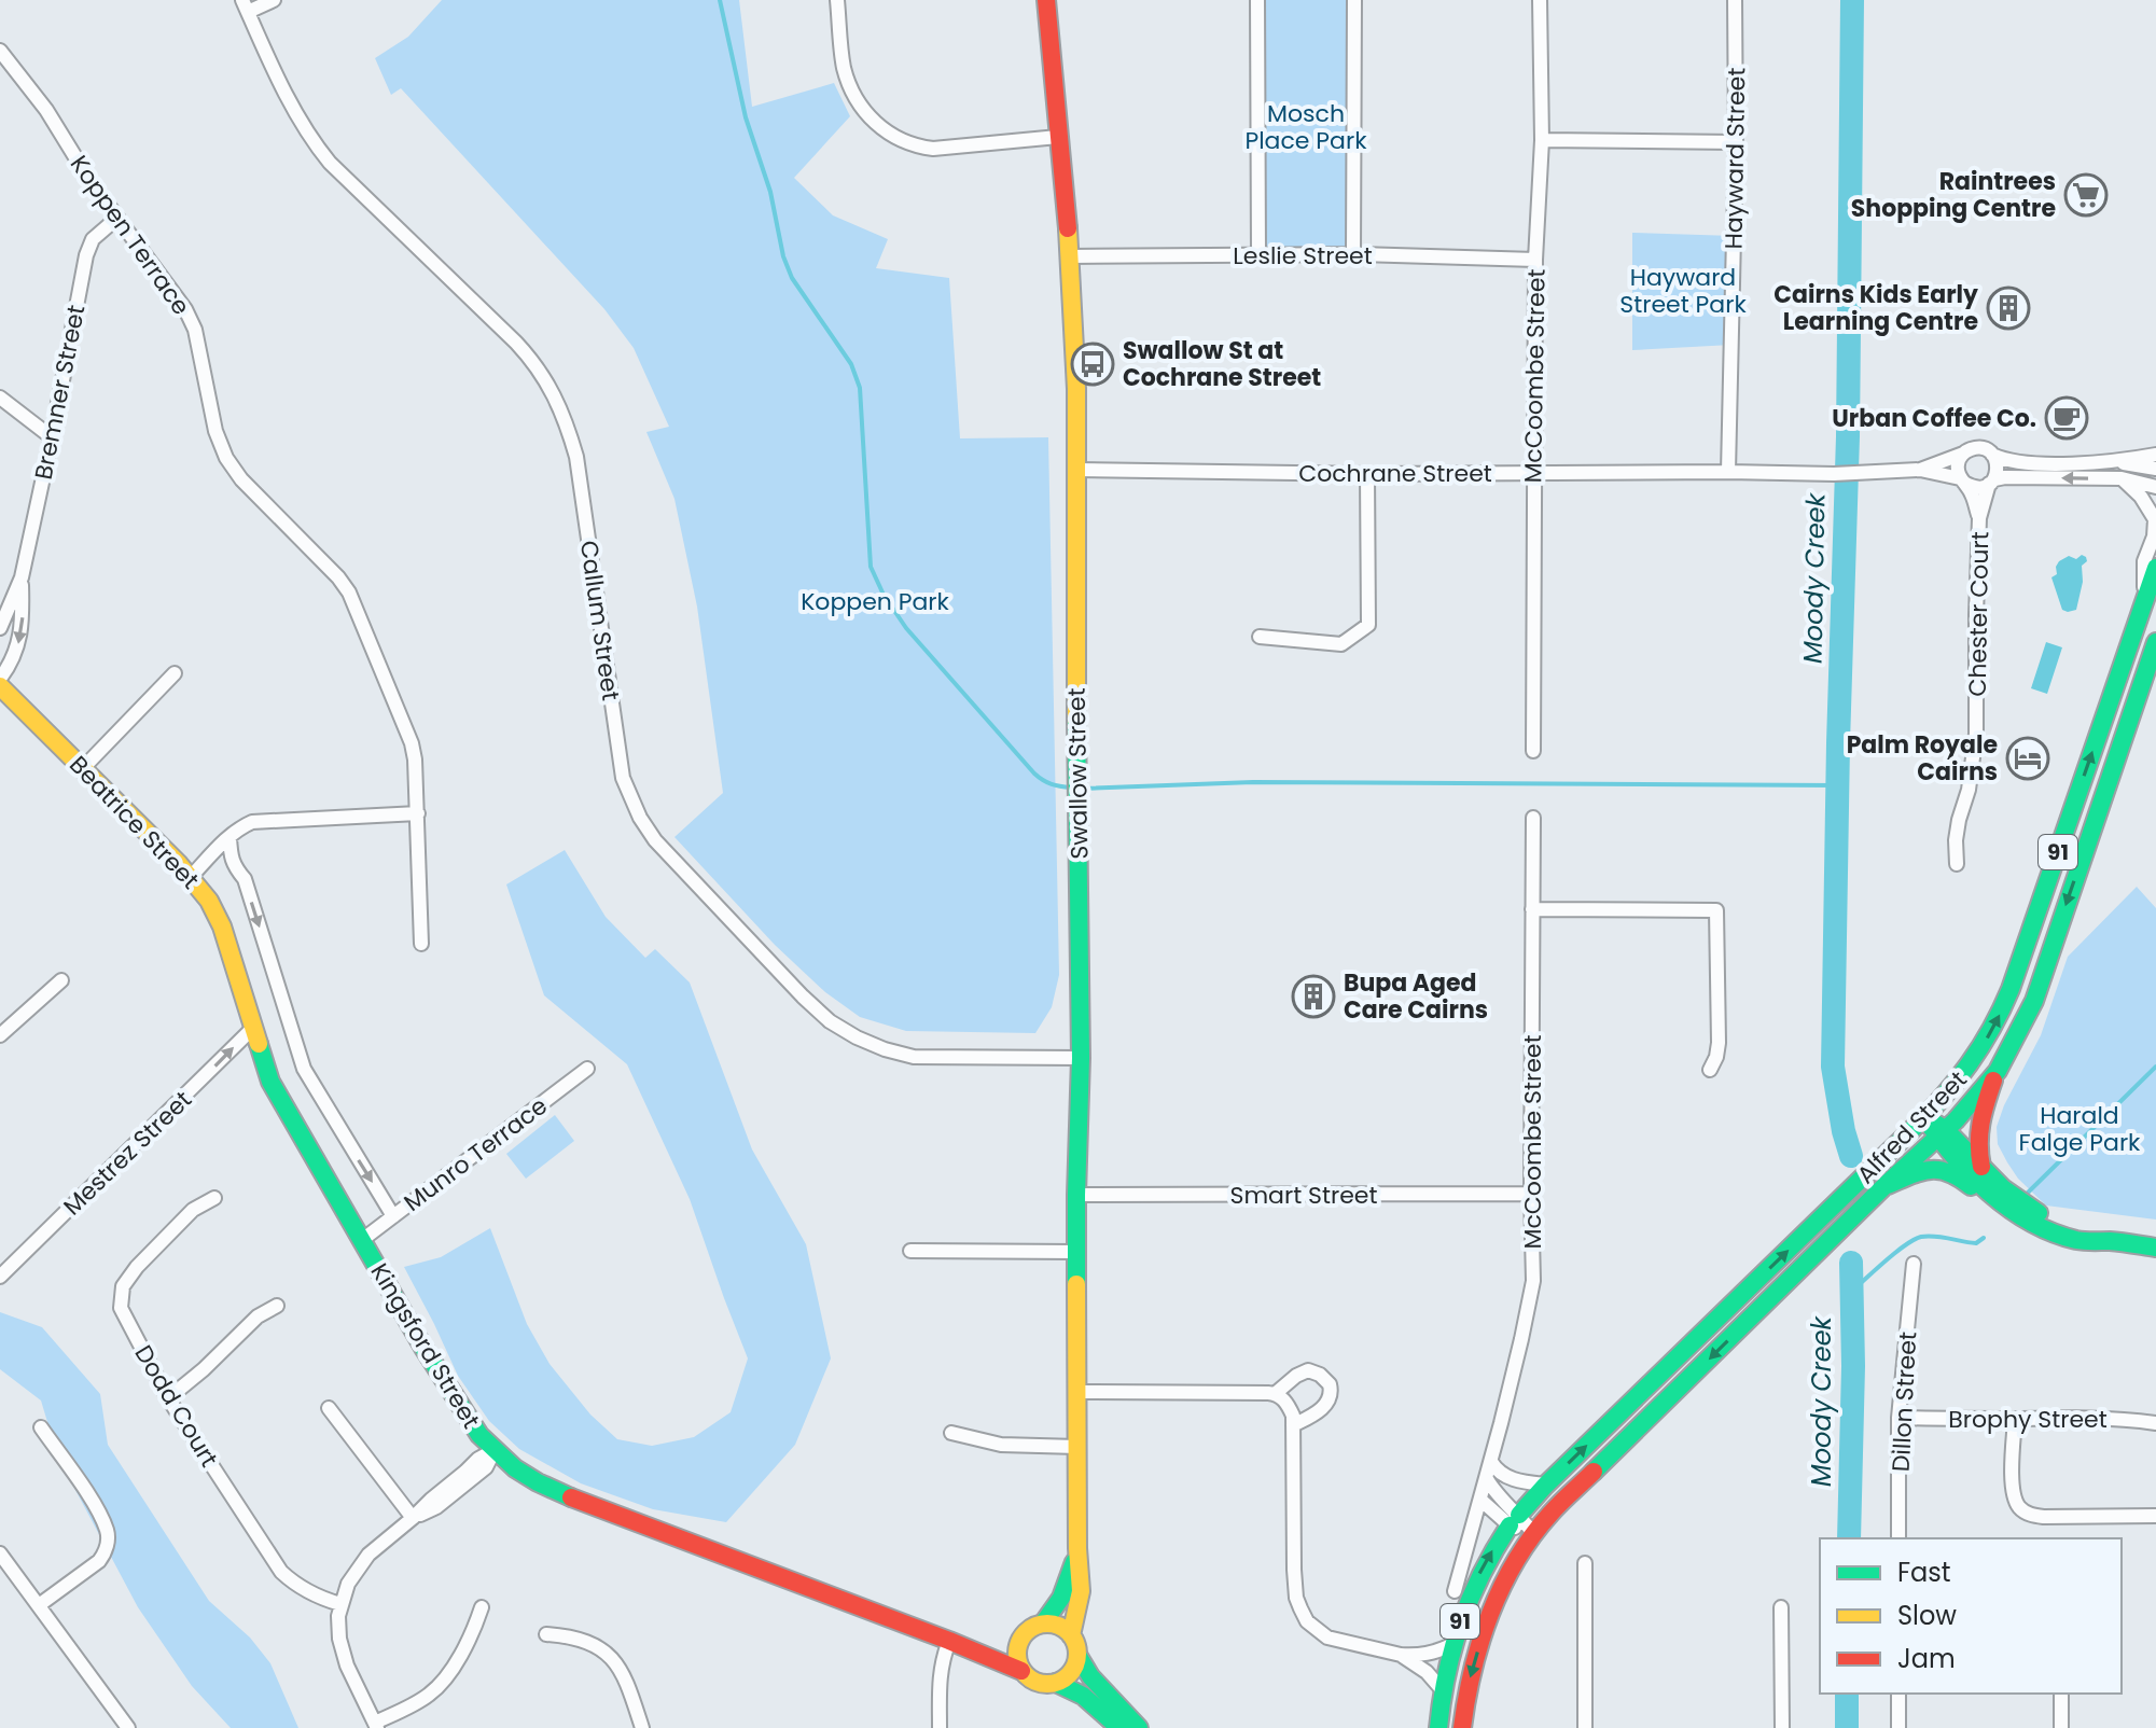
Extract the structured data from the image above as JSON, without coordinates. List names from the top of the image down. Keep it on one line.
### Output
{"streets":{"street":["Hayward Street","Koppen Terrace","Leslie Street","McCoombe Street","Bremner Street","Cochrane Street","Chester Court","Callum Street","Swallow Street","Beatrice Street","91","Alfred Street","Mestrez Street","Munro Terrace","Smart Street","Kingsford Street","Dillon Street","Dodd Court","Brophy Street"]},"crossings":[["Hayward Street","Cochrane Street"],["Koppen Terrace","Bremner Street"],["Leslie Street","McCoombe Street"],["Leslie Street","Swallow Street"],["McCoombe Street","Cochrane Street"],["McCoombe Street","Smart Street"],["Cochrane Street","Swallow Street"],["Callum Street","Swallow Street"],["Swallow Street","Smart Street"],["Swallow Street","Kingsford Street"],["Beatrice Street","Mestrez Street"],["Beatrice Street","Kingsford Street"],["91","Alfred Street"],["Mestrez Street","Kingsford Street"],["Munro Terrace","Kingsford Street"],["Dillon Street","Brophy Street"]],"one_way":["Mestrez Street"],"water":["Moody Creek"],"parks":["Mosch Place Park","Hayward Street Park","Koppen Park","Harald Falge Park"],"places":{"supermarket":["Raintrees Shopping Centre"],"building":["Cairns Kids Early Learning Centre","Bupa Aged Care Cairns"],"bus stop":["Swallow St at Cochrane Street"],"cafe":["Urban Coffee Co."],"hotel":["Palm Royale Cairns"]},"legend":["Fast","Slow","Jam"]}
